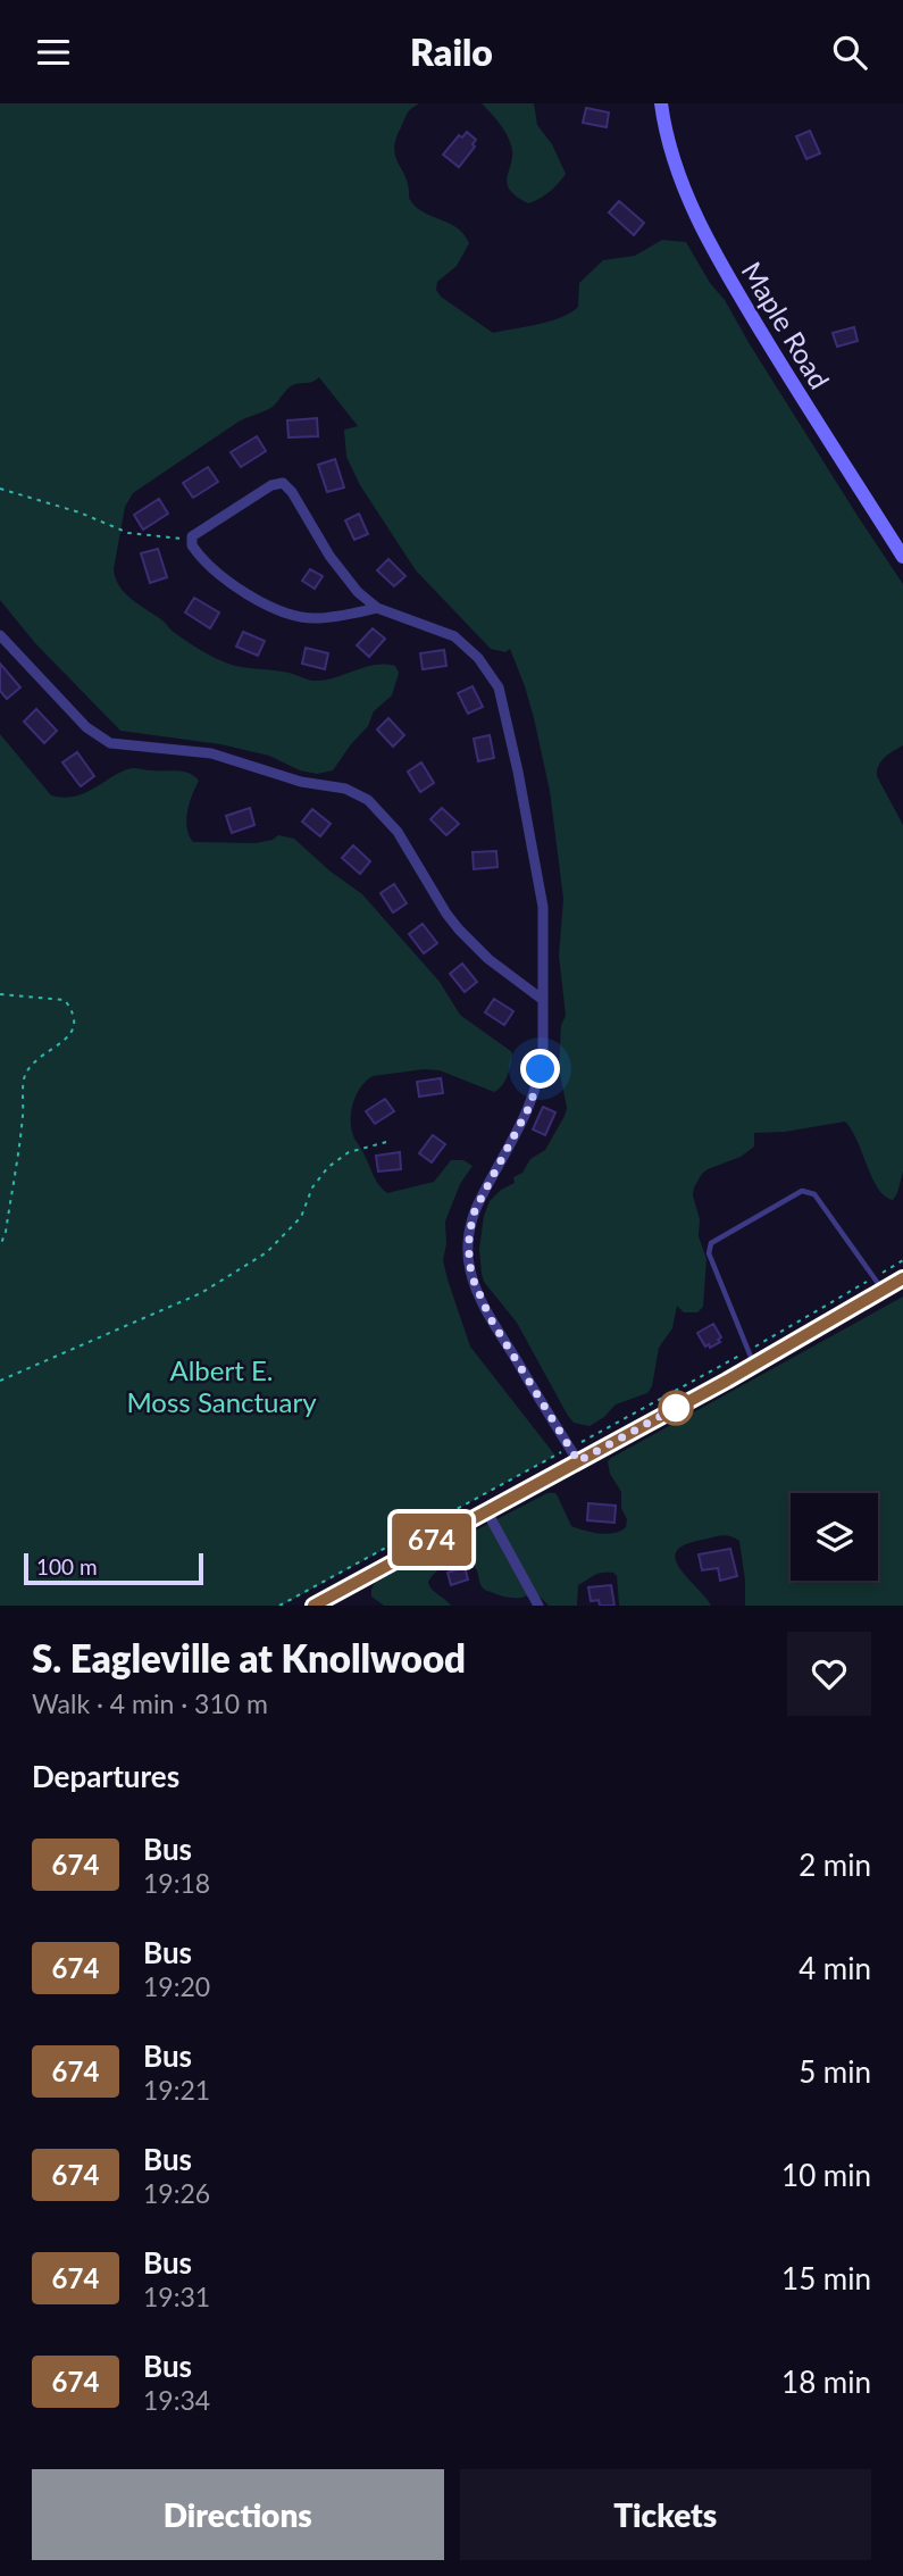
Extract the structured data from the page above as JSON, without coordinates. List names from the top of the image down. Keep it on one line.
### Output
{"streets":{"main road":["Maple Road"]},"parks":["Albert E. Moss Sanctuary"],"lines":["bus line 674"],"scale_bar":"100 m","page":{"header":"Railo","on_map":"674","scale":"100 m","heading":[["S. Eagleville at Knollwood","Walk · 4 min · 310 m"],"Departures"],"list":[{"mark":"674","name":"Bus","note":"19:18","value":"2 min"},{"mark":"674","name":"Bus","note":"19:20","value":"4 min"},{"mark":"674","name":"Bus","note":"19:21","value":"5 min"},{"mark":"674","name":"Bus","note":"19:26","value":"10 min"},{"mark":"674","name":"Bus","note":"19:31","value":"15 min"},{"mark":"674","name":"Bus","note":"19:34","value":"18 min"}],"buttons":["Directions","Tickets"]}}
